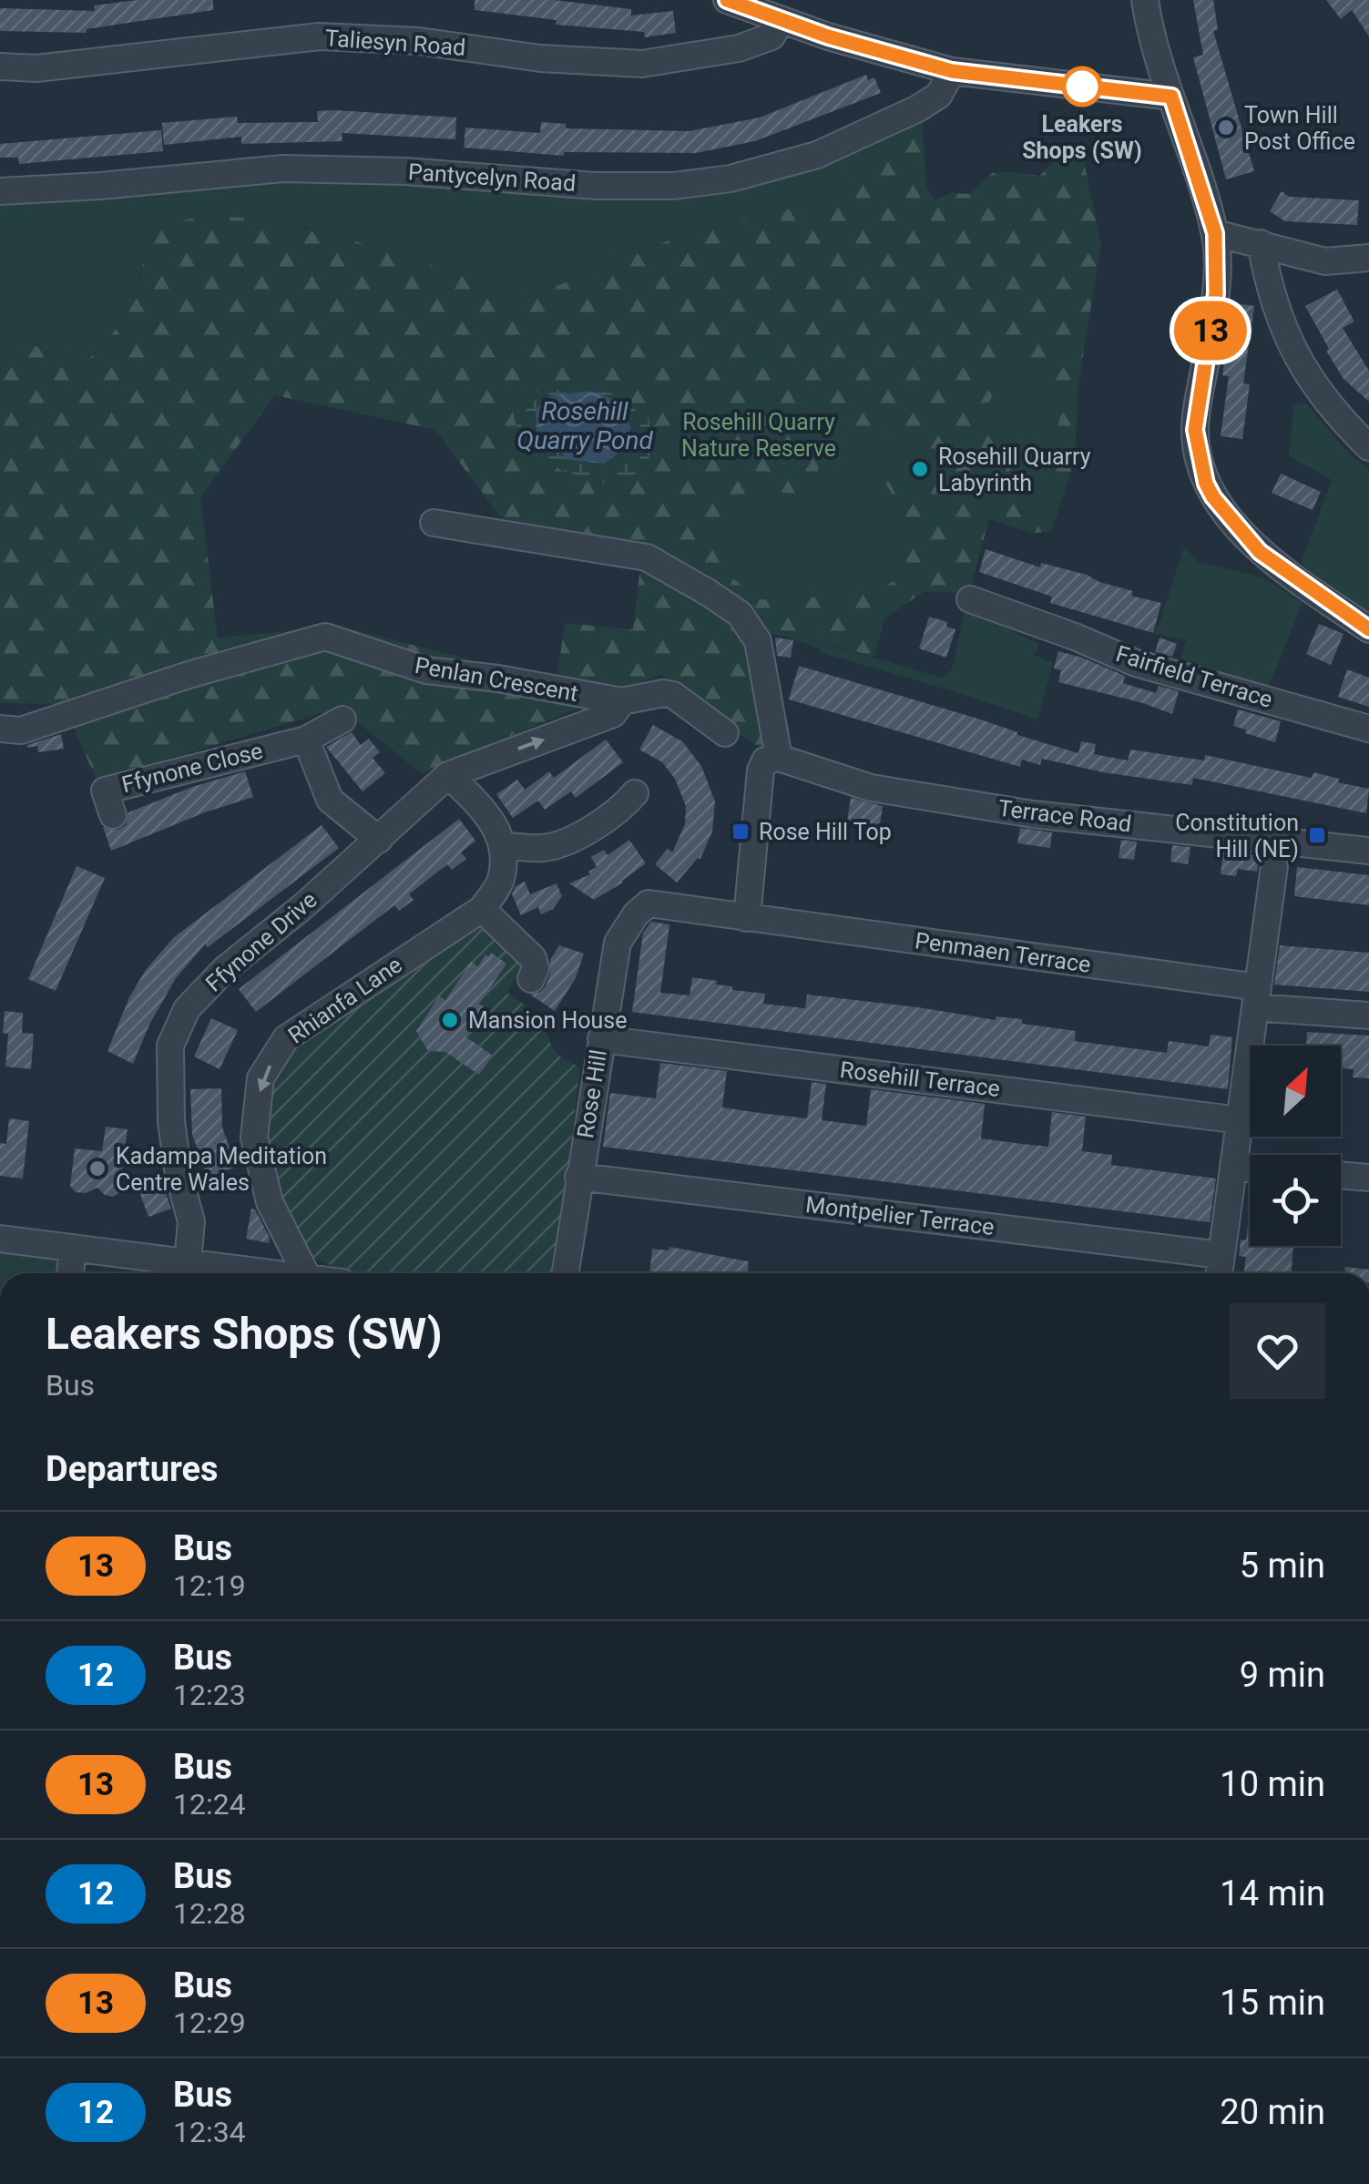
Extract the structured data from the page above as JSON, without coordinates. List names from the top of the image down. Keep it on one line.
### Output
{"streets":{"street":["Taliesyn Road","Pantycelyn Road","Fairfield Terrace","Penlan Crescent","Ffynone Close","Terrace Road","Ffynone Drive","Penmaen Terrace","Rhianfa Lane","Rosehill Terrace","Rose Hill","Montpelier Terrace"]},"crossings":[["Penmaen Terrace","Rose Hill"],["Rosehill Terrace","Rose Hill"],["Rose Hill","Montpelier Terrace"]],"one_way":["Rhianfa Lane"],"water":["Rosehill Quarry Pond"],"parks":["Rosehill Quarry Nature Reserve"],"places":{"other":["Leakers Shops (SW)","Town Hill Post Office","Rosehill Quarry Labyrinth","Mansion House","Kadampa Meditation Centre Wales"],"transit":["Rose Hill Top","Constitution Hill (NE)"]},"lines":["bus line 13"],"north":"top right","page":{"on_map":"13","heading":[["Leakers Shops (SW)","Bus"],"Departures"],"list":[{"mark":"13","name":"Bus","note":"12:19","value":"5 min"},{"mark":"12","name":"Bus","note":"12:23","value":"9 min"},{"mark":"13","name":"Bus","note":"12:24","value":"10 min"},{"mark":"12","name":"Bus","note":"12:28","value":"14 min"},{"mark":"13","name":"Bus","note":"12:29","value":"15 min"},{"mark":"12","name":"Bus","note":"12:34","value":"20 min"}]}}
